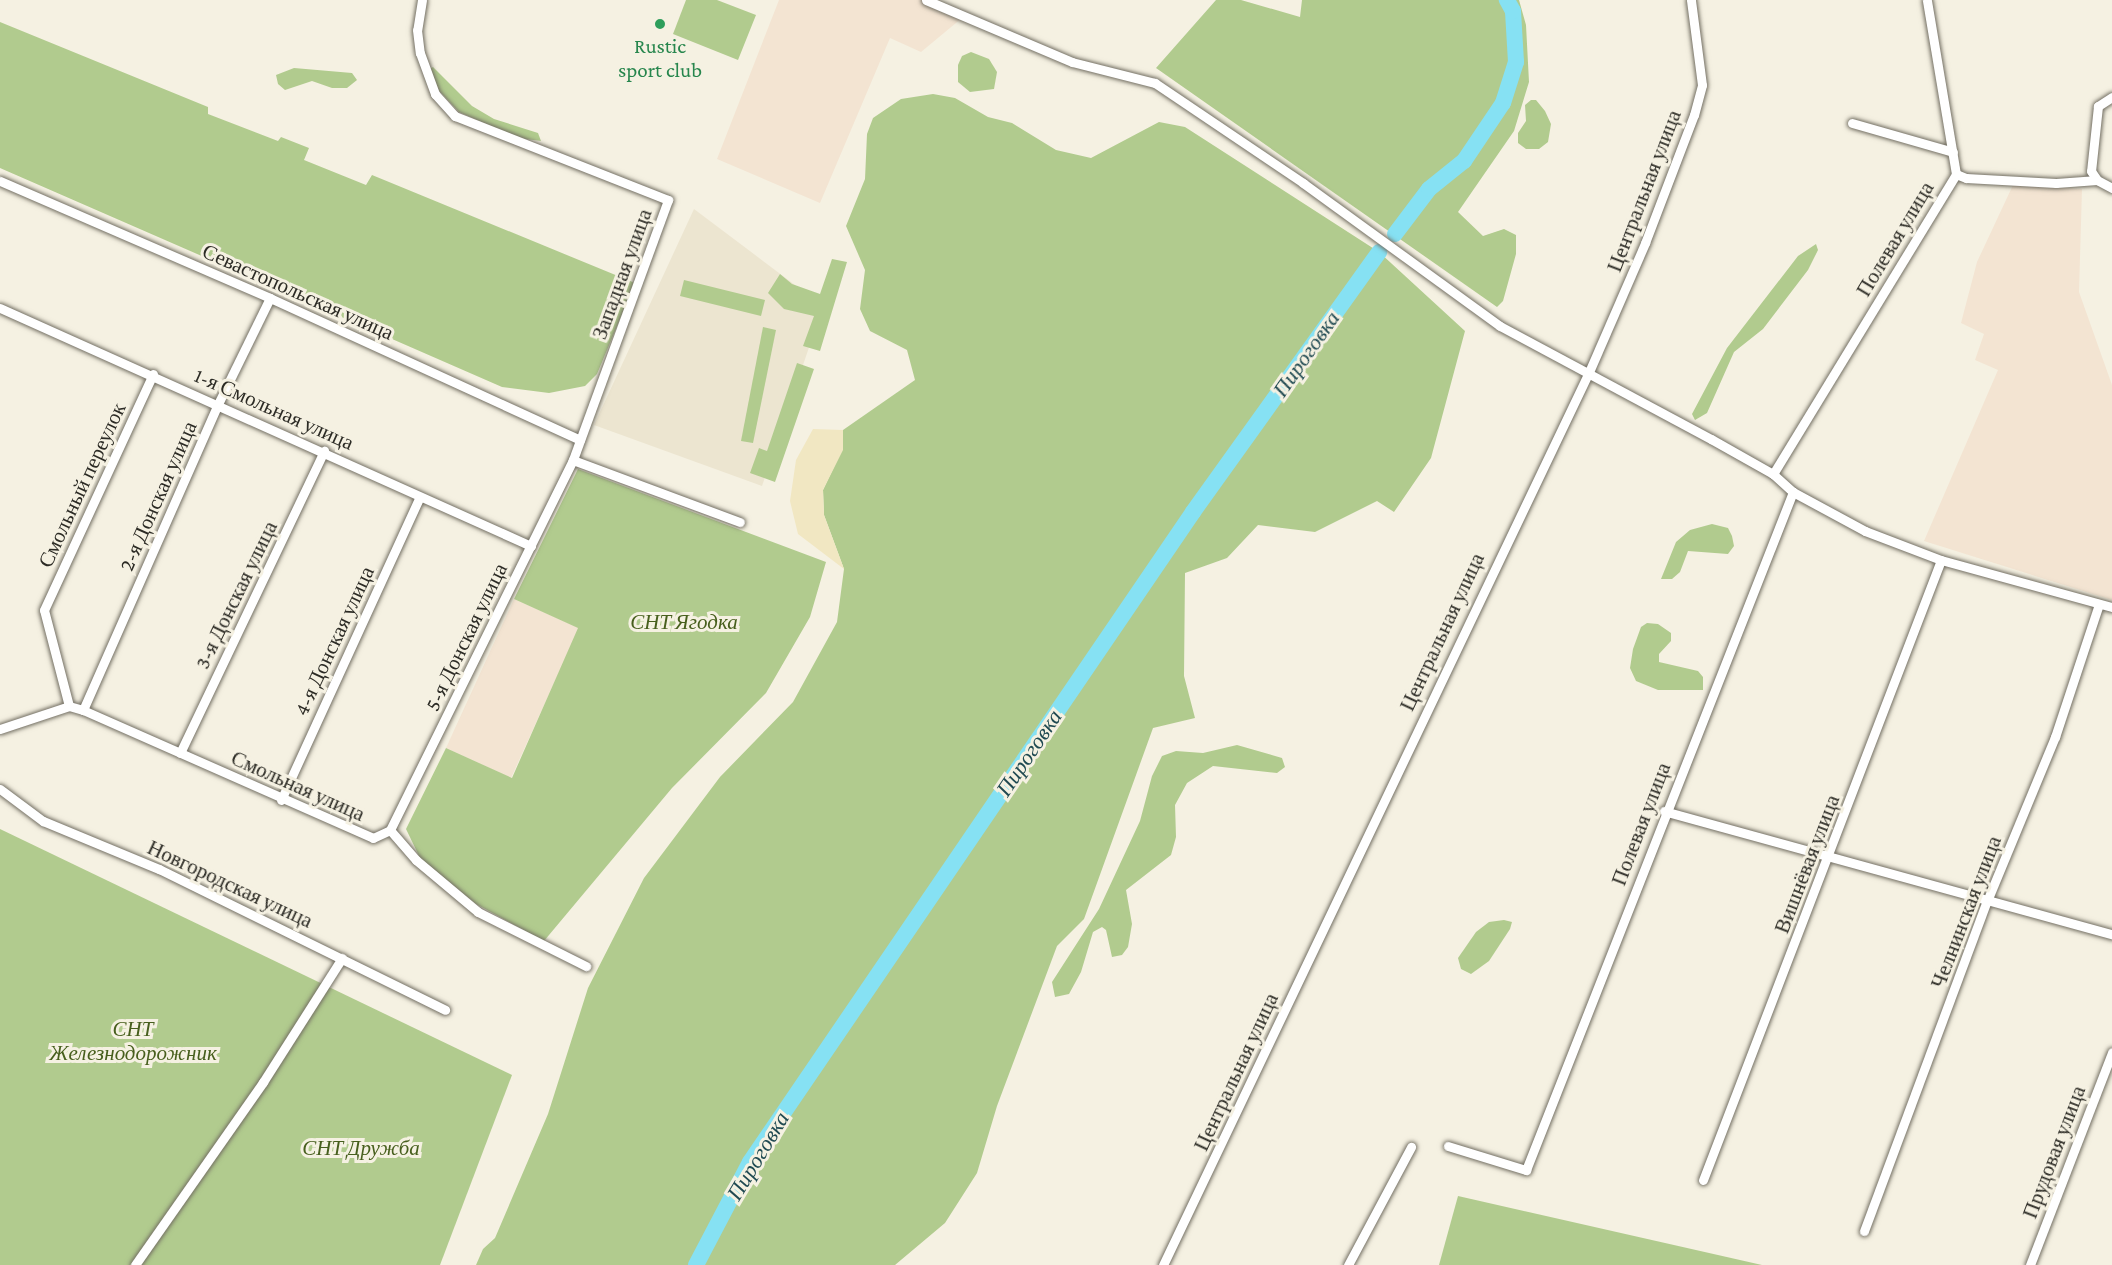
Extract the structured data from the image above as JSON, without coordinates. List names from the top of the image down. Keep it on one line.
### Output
{"streets":{"street":["Центральная улица","Полевая улица","Западная улица","Севастопольская улица","1-я Смольная улица","Смольный переулок","2-я Донская улица","3-я Донская улица","5-я Донская улица","4-я Донская улица","Смольная улица","Вишнёвая улица","Новгородская улица","Челнинская улица","Прудовая улица"]},"crossings":[["Западная улица","Севастопольская улица"],["Западная улица","5-я Донская улица"],["Севастопольская улица","2-я Донская улица"],["1-я Смольная улица","Смольный переулок"],["1-я Смольная улица","2-я Донская улица"],["1-я Смольная улица","3-я Донская улица"],["1-я Смольная улица","5-я Донская улица"],["1-я Смольная улица","4-я Донская улица"],["Смольный переулок","Смольная улица"],["2-я Донская улица","Смольная улица"],["3-я Донская улица","Смольная улица"],["5-я Донская улица","Смольная улица"],["4-я Донская улица","Смольная улица"]],"water":["Пироговка"],"parks":["СНТ Ягодка","СНТ Железнодорожник","СНТ Дружба"],"places":["Rustic sport club"]}
